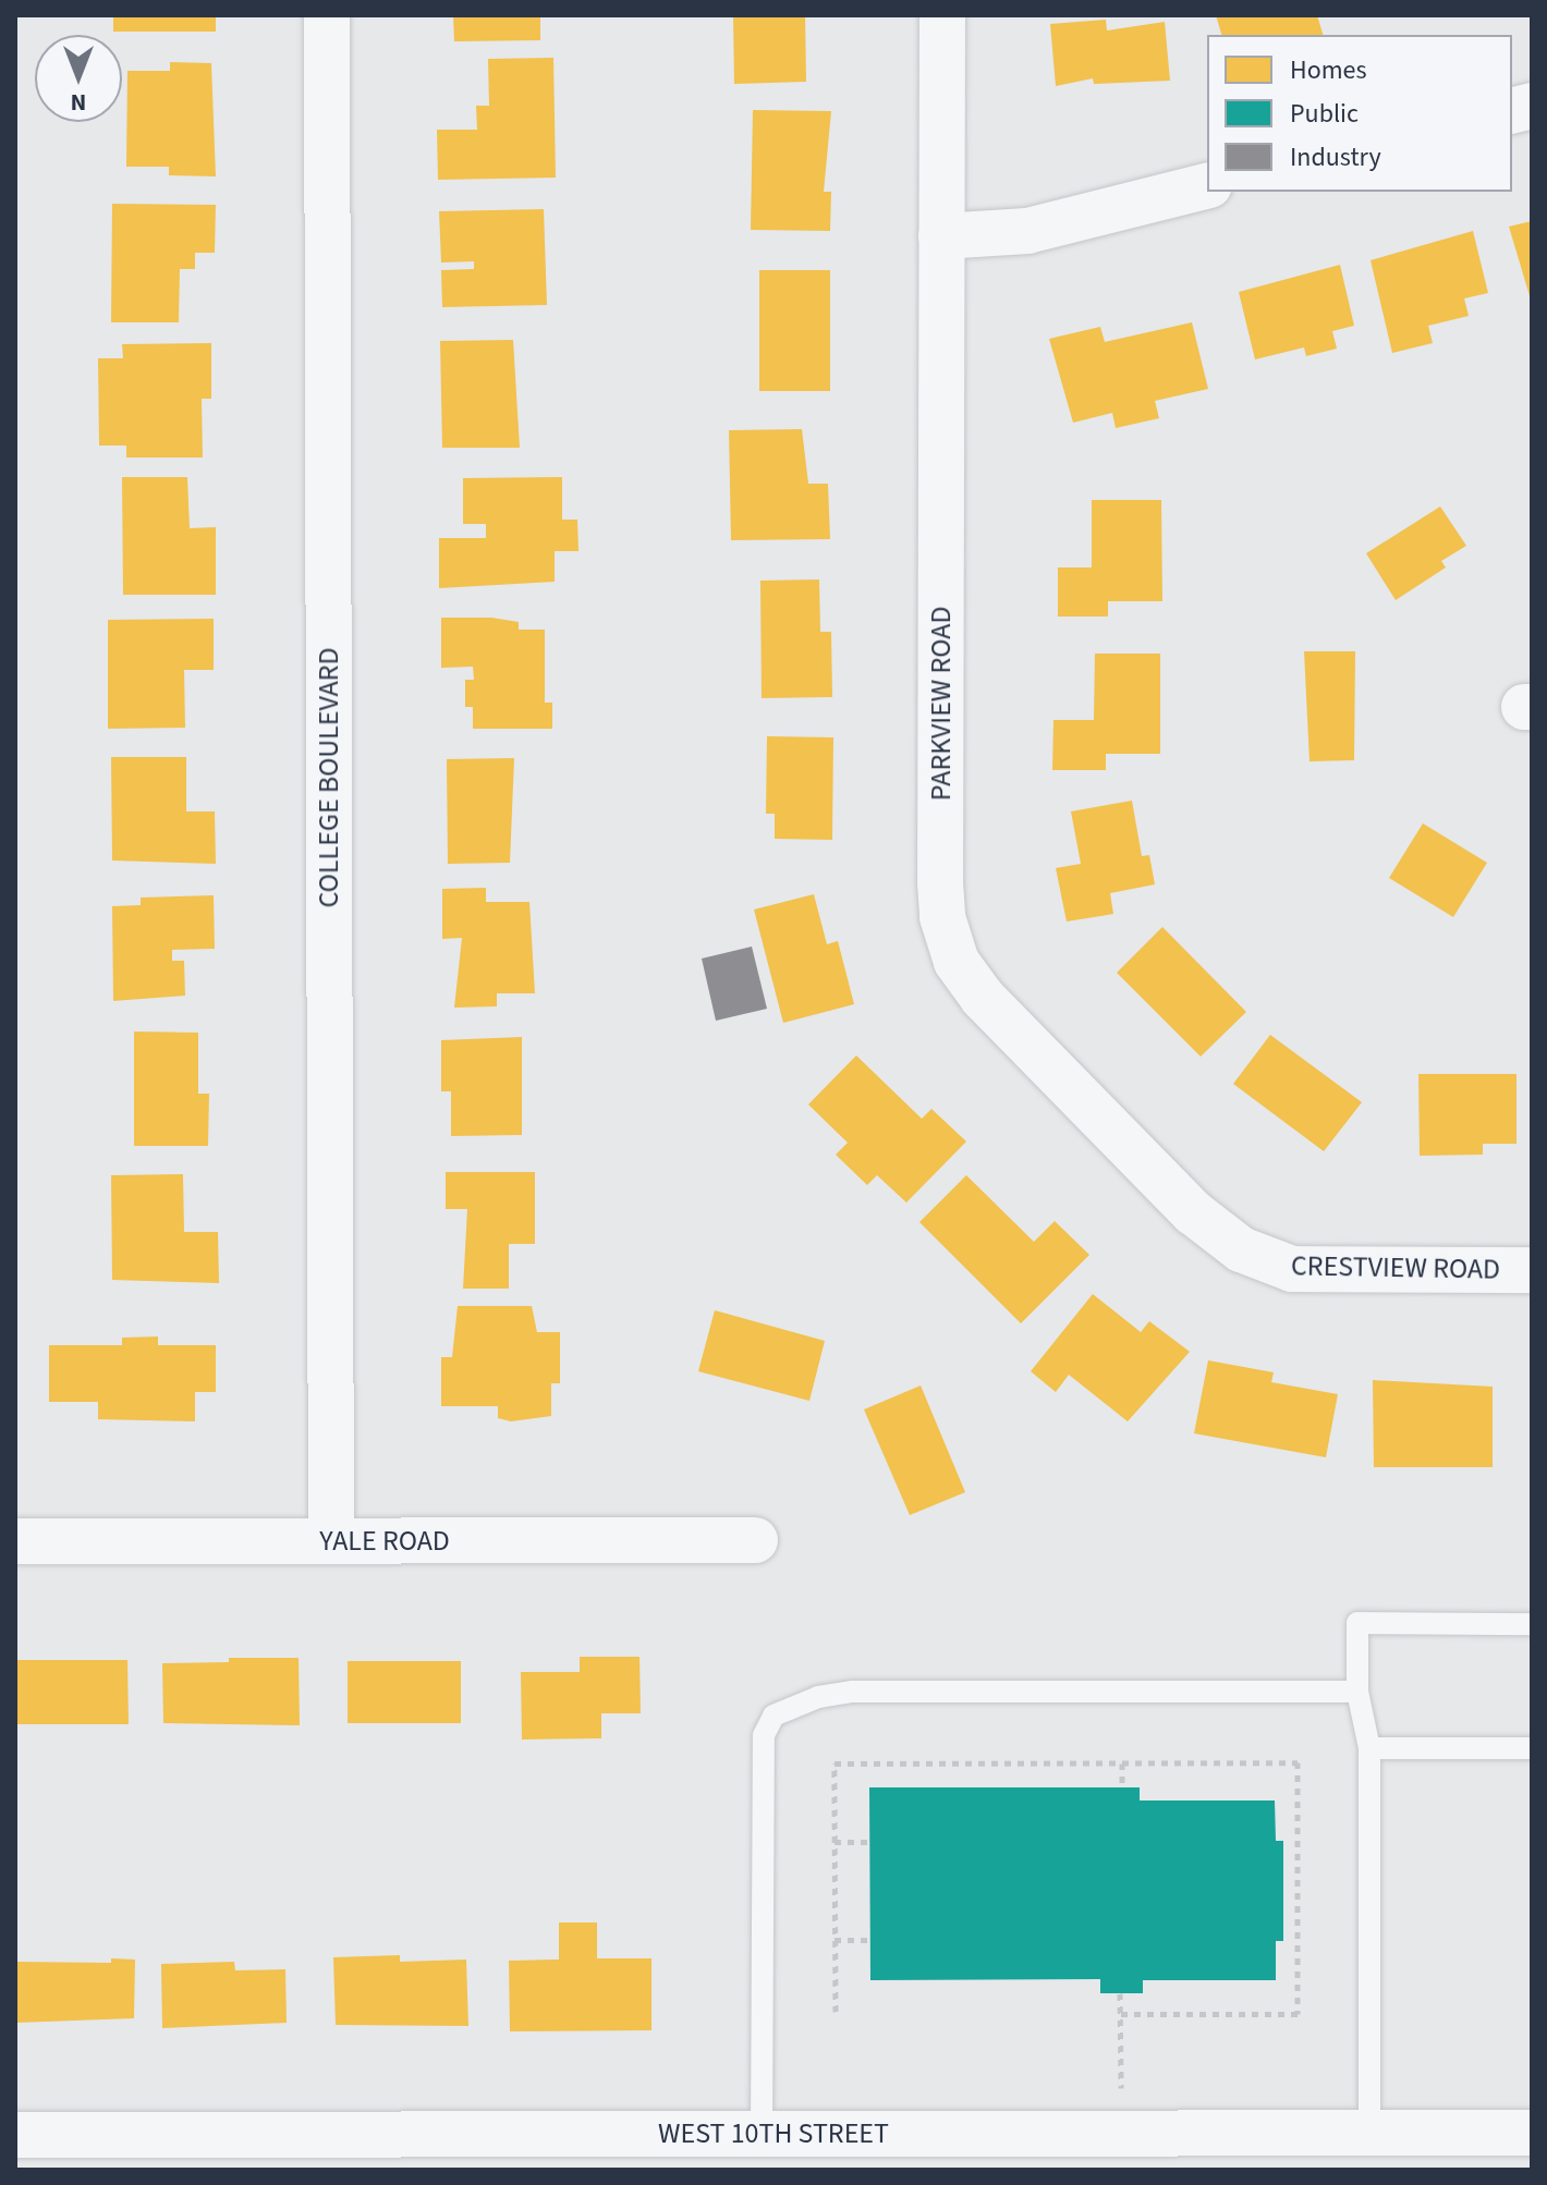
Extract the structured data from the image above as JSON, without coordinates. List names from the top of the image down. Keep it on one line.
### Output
{"streets":{"street":["PARKVIEW ROAD","COLLEGE BOULEVARD","CRESTVIEW ROAD","YALE ROAD","WEST 10TH STREET"]},"crossings":[["PARKVIEW ROAD","CRESTVIEW ROAD"],["COLLEGE BOULEVARD","YALE ROAD"]],"legend":["Homes","Public","Industry"],"north":"bottom"}
